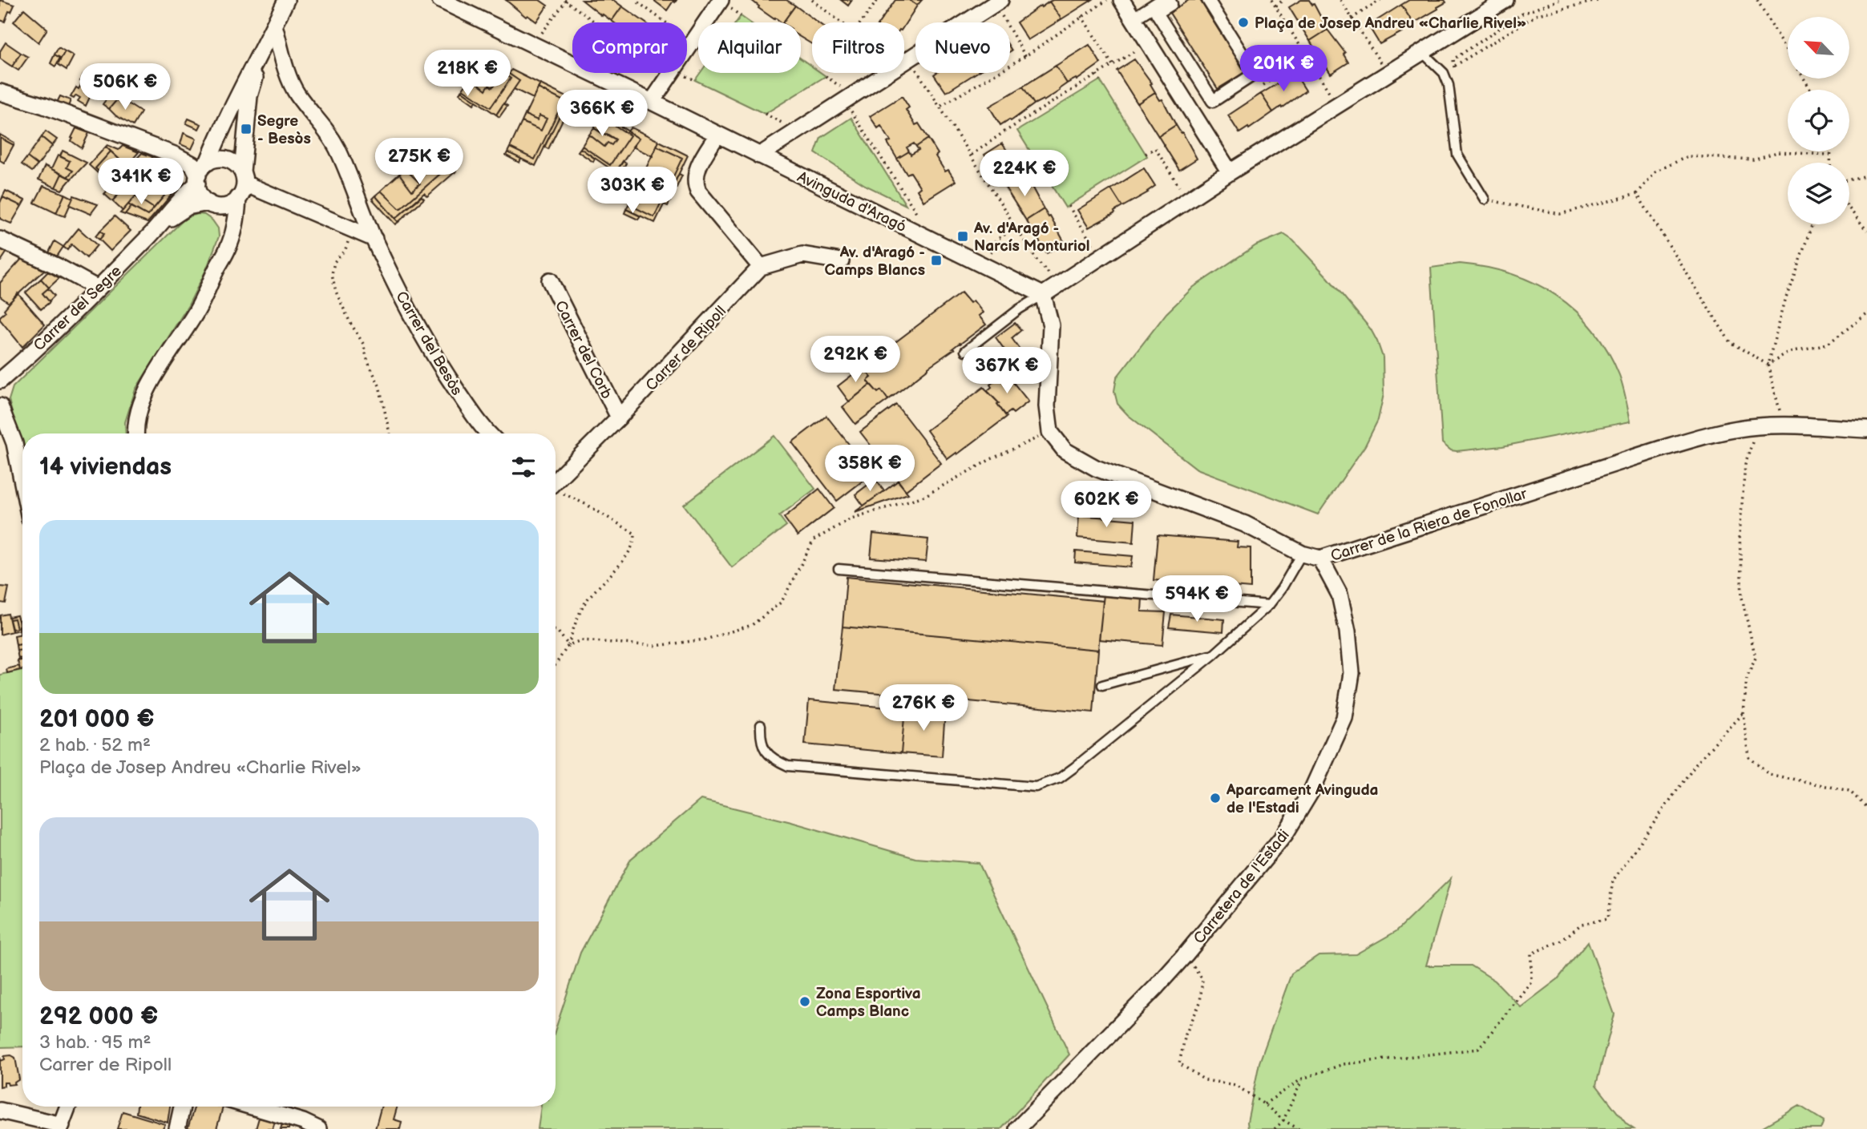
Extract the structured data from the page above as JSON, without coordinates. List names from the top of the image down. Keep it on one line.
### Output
{"streets":{"street":["Avinguda d'Aragó","Carrer del Segre","Carrer del Besòs","Carrer de Ripoll","Carrer del Corb","Carrer de la Riera de Fonollar","Carretera de l'Estadi"]},"crossings":[["Carrer del Segre","Carrer del Besòs"],["Carrer de Ripoll","Carrer del Corb"],["Carrer de la Riera de Fonollar","Carretera de l'Estadi"]],"places":{"other":["Plaça de Josep Andreu «Charlie Rivel»","Aparcament Avinguda de l'Estadi","Zona Esportiva Camps Blanc"],"transit":["Segre - Besòs","Av. d'Aragó - Narcís Monturiol","Av. d'Aragó - Camps Blancs"]},"north":"top left","page":{"chip":["Comprar","Alquilar","Filtros","Nuevo"],"price":["201K €","218K €","506K €","366K €","275K €","224K €","341K €","303K €","292K €","367K €","358K €","602K €","594K €","276K €"],"heading":"14 viviendas","list":[{"name":"201 000 €","note":"2 hab. · 52 m² · Plaça de Josep Andreu «Charlie Rivel»"},{"name":"292 000 €","note":"3 hab. · 95 m² · Carrer de Ripoll"}]}}
